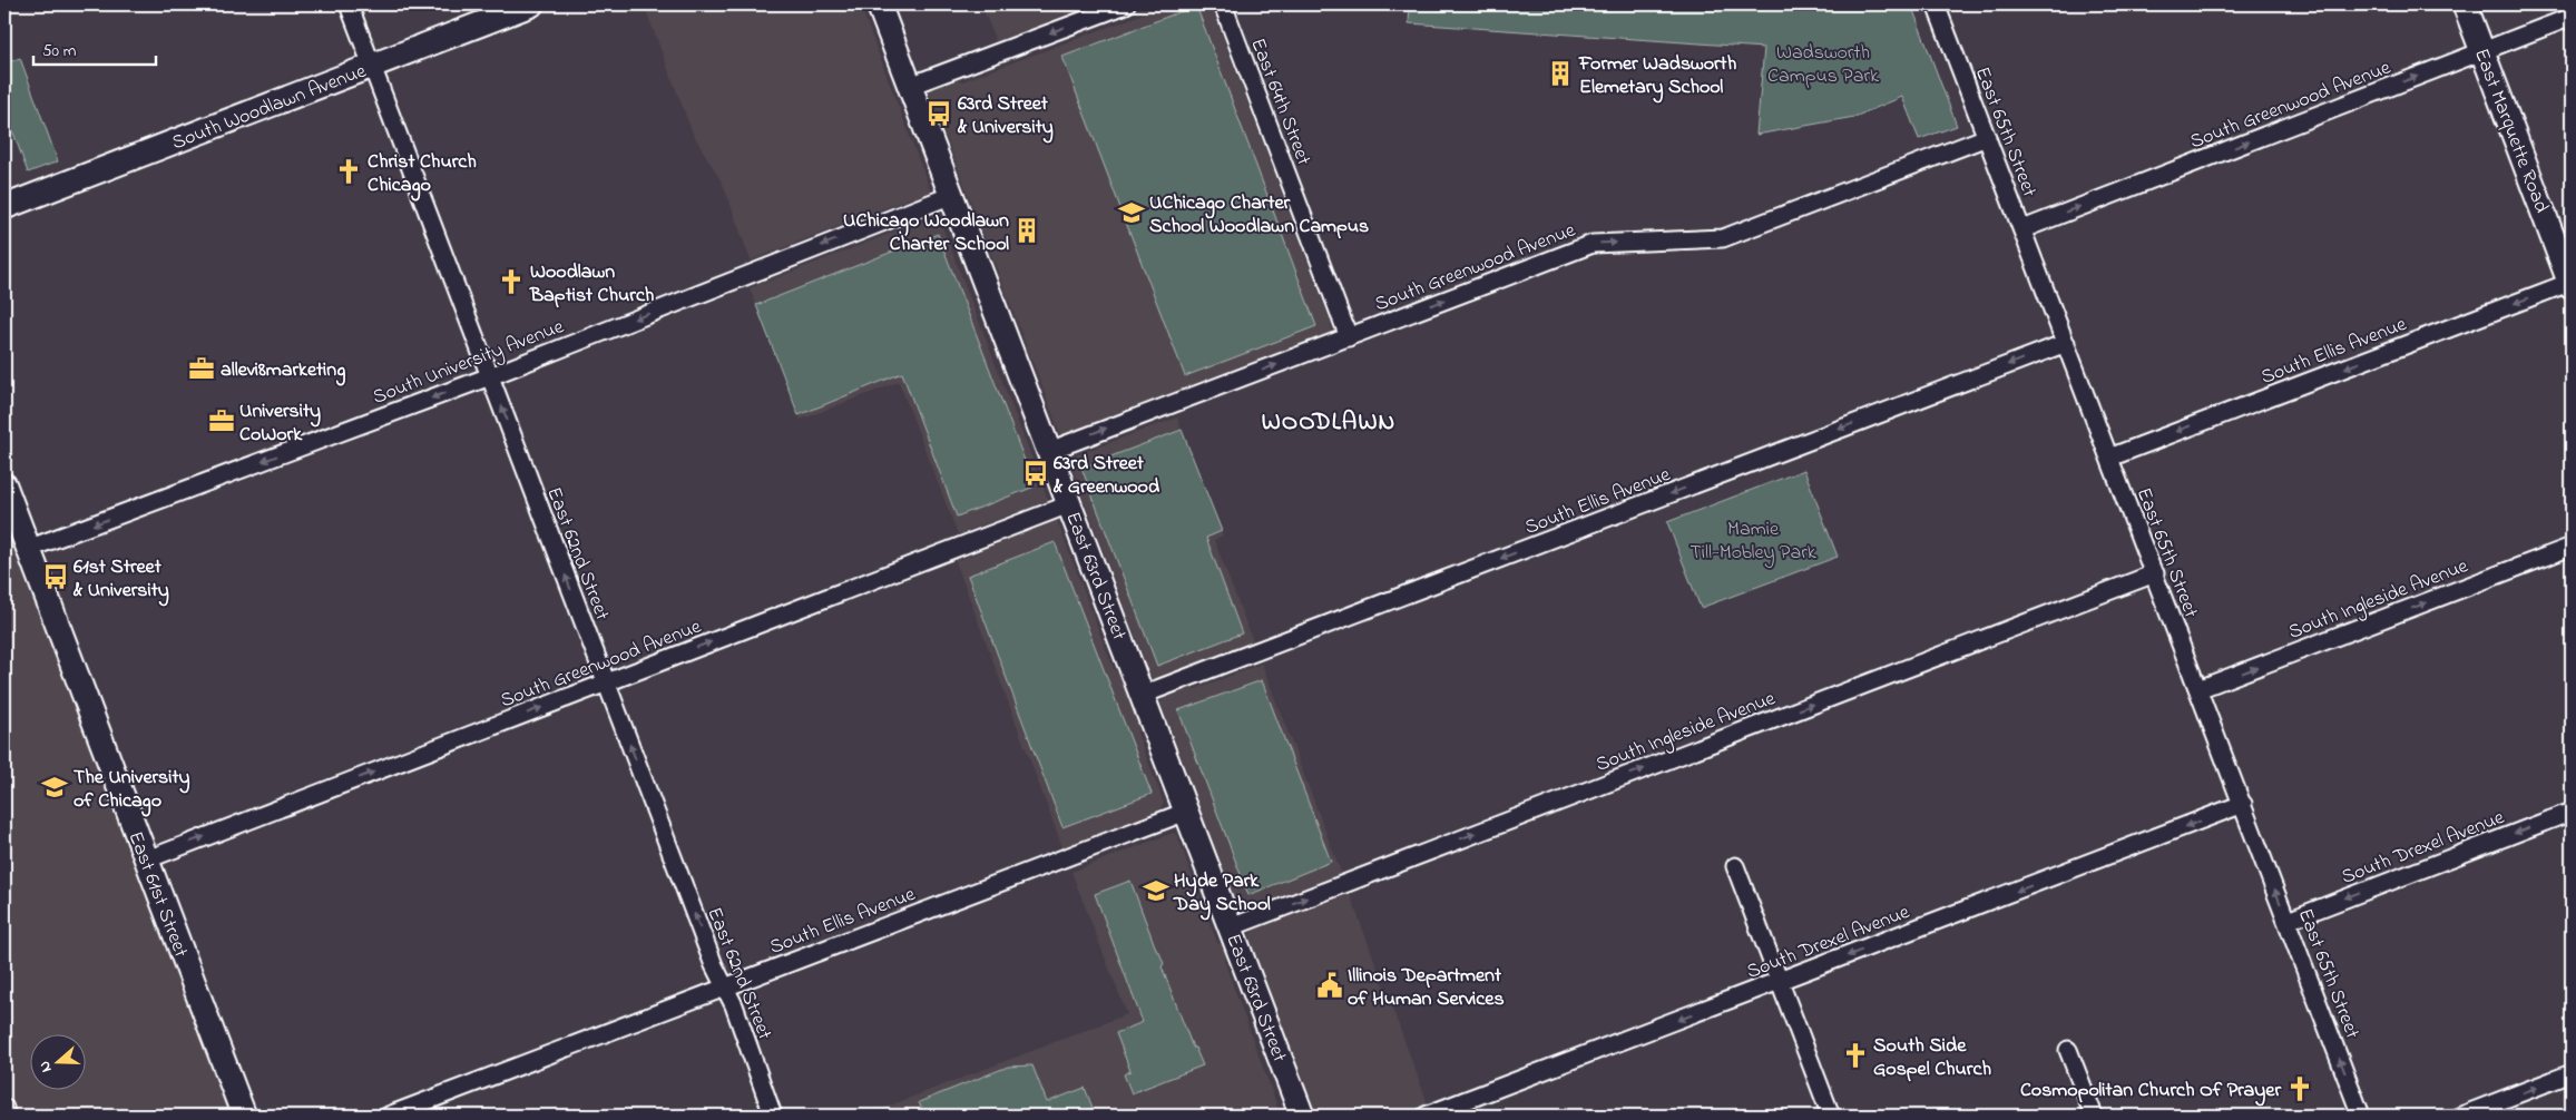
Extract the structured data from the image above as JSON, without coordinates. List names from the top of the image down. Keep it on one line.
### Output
{"streets":{"street":["East 64th Street","South Greenwood Avenue","South Woodlawn Avenue","East Marquette Road","East 65th Street","South Ellis Avenue","South University Avenue","East 62nd Street","East 63rd Street","South Ingleside Avenue","South Drexel Avenue","East 61st Street"]},"crossings":[["East 64th Street","South Greenwood Avenue"],["South Greenwood Avenue","East Marquette Road"],["South Greenwood Avenue","East 65th Street"],["South Greenwood Avenue","East 62nd Street"],["South Greenwood Avenue","East 63rd Street"],["South Greenwood Avenue","East 61st Street"],["South Woodlawn Avenue","East 62nd Street"],["East Marquette Road","South Ellis Avenue"],["East 65th Street","South Ellis Avenue"],["East 65th Street","South Ingleside Avenue"],["East 65th Street","South Drexel Avenue"],["South Ellis Avenue","East 62nd Street"],["South Ellis Avenue","East 63rd Street"],["South University Avenue","East 62nd Street"],["South University Avenue","East 63rd Street"],["South University Avenue","East 61st Street"],["East 63rd Street","South Ingleside Avenue"]],"one_way":["South Greenwood Avenue","South Ellis Avenue","South University Avenue","East 62nd Street","South Ingleside Avenue","South Drexel Avenue"],"districts":["WOODLAWN"],"parks":["Wadsworth Campus Park","Mamie Till-Mobley Park"],"places":{"building":["Former Wadsworth Elemetary School","UChicago Woodlawn Charter School"],"bus stop":["63rd Street & University","63rd Street & Greenwood","61st Street & University"],"church":["Christ Church Chicago","Woodlawn Baptist Church","South Side Gospel Church","Cosmopolitan Church Of Prayer"],"school or university":["UChicago Charter School Woodlawn Campus","The University of Chicago","Hyde Park Day School"],"office":["allevi8marketing","University CoWork"],"public building":["Illinois Department of Human Services"]},"scale_bar":"50 m","north":"left"}
